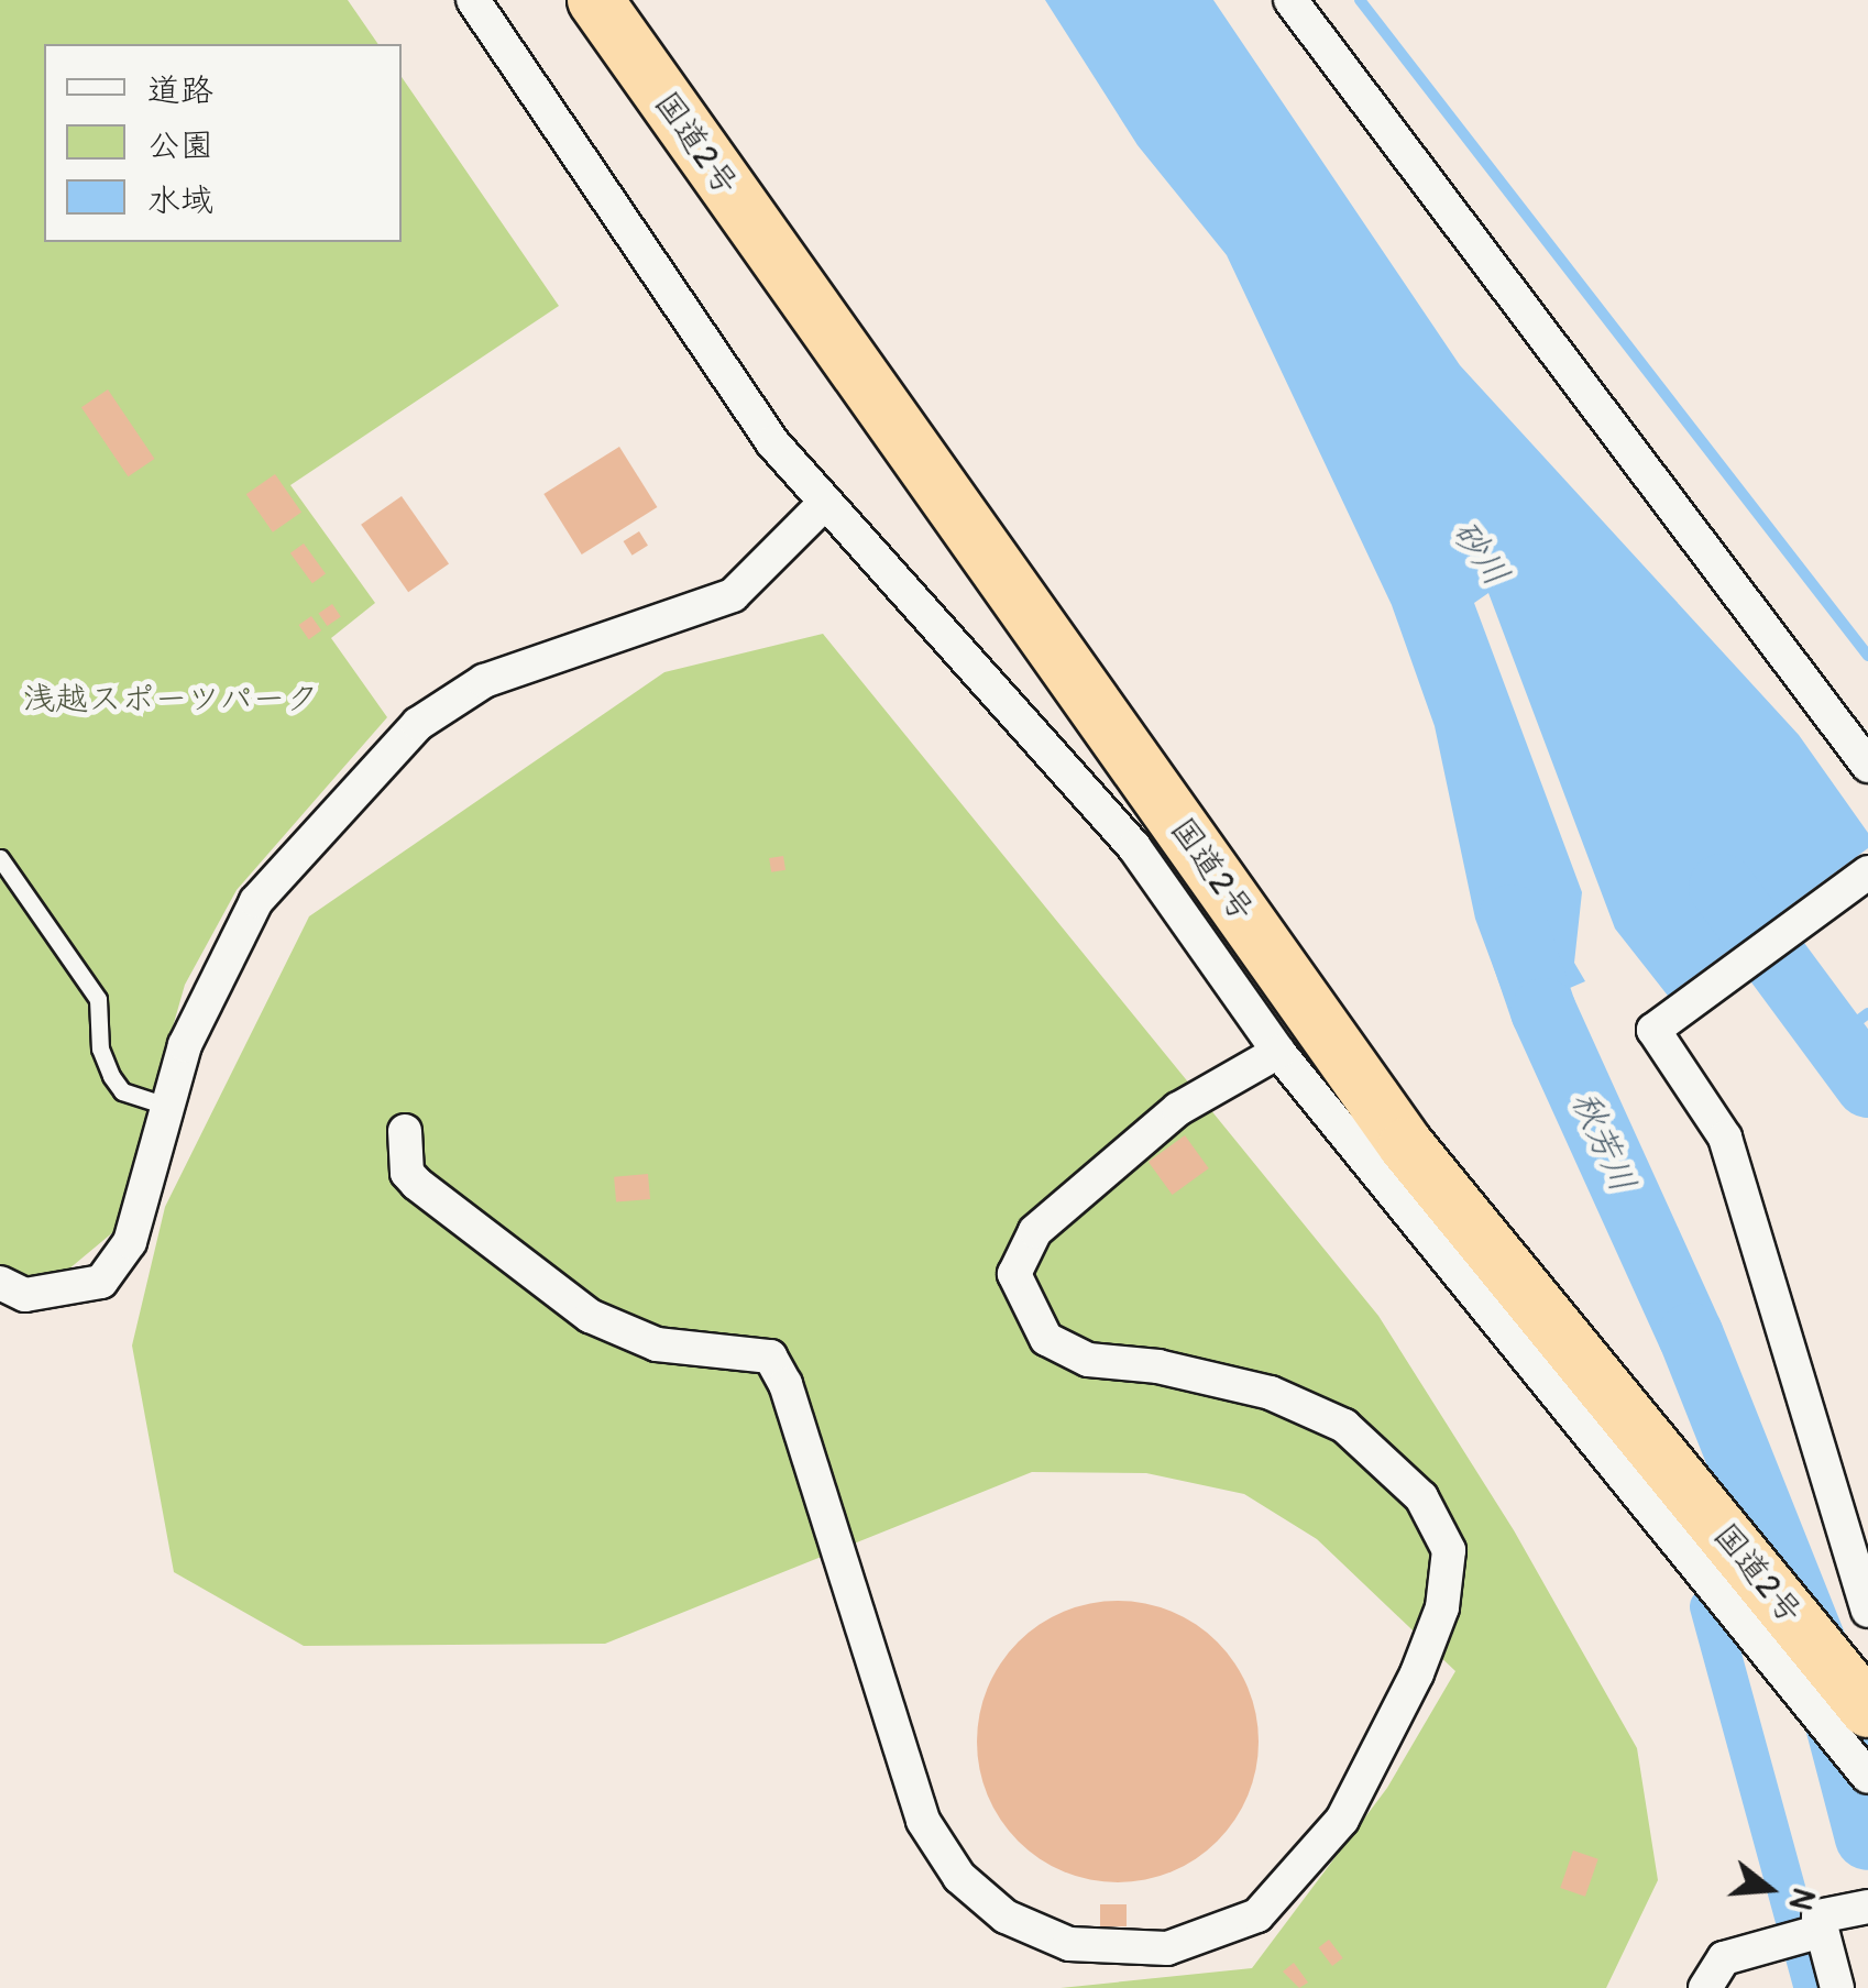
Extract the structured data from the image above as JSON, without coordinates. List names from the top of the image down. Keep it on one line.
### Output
{"streets":{"highway":["国道2号"]},"water":["砂川","秋芳川"],"parks":["浅越スポーツパーク"],"legend":["道路","公園","水域"],"north":"right"}
